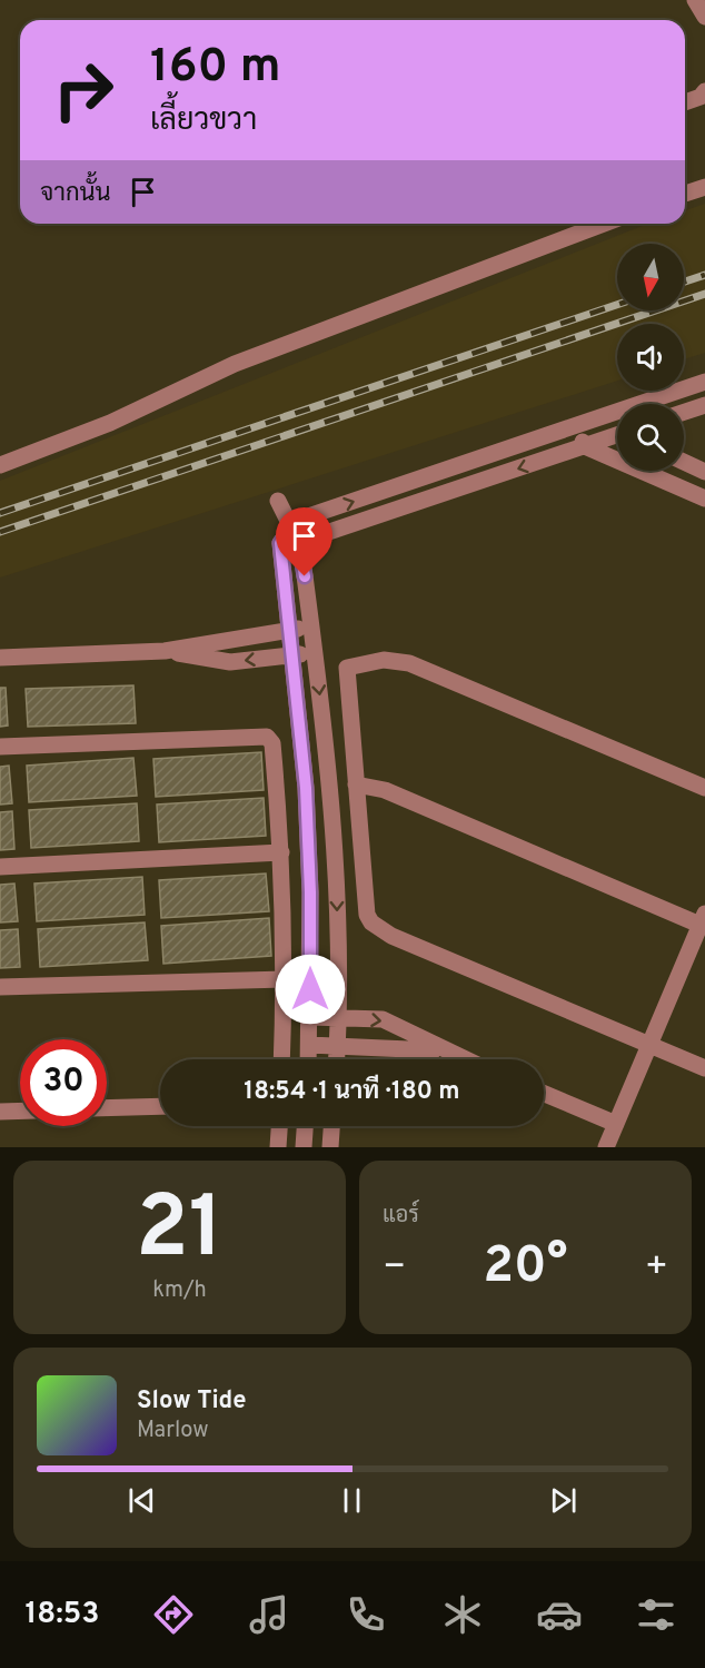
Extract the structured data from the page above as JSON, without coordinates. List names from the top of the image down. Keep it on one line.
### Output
{"north":"bottom","page":{"turn":["160 m","เลี้ยวขวา"],"then":"จากนั้น","limit":"30","trip":"18:54 · 1 นาที · 180 m","tile":[["21","km/h"],"แอร์"],"heat":["−","20°","+"],"song":["Slow Tide","Marlow"],"tabs":"18:53"}}
